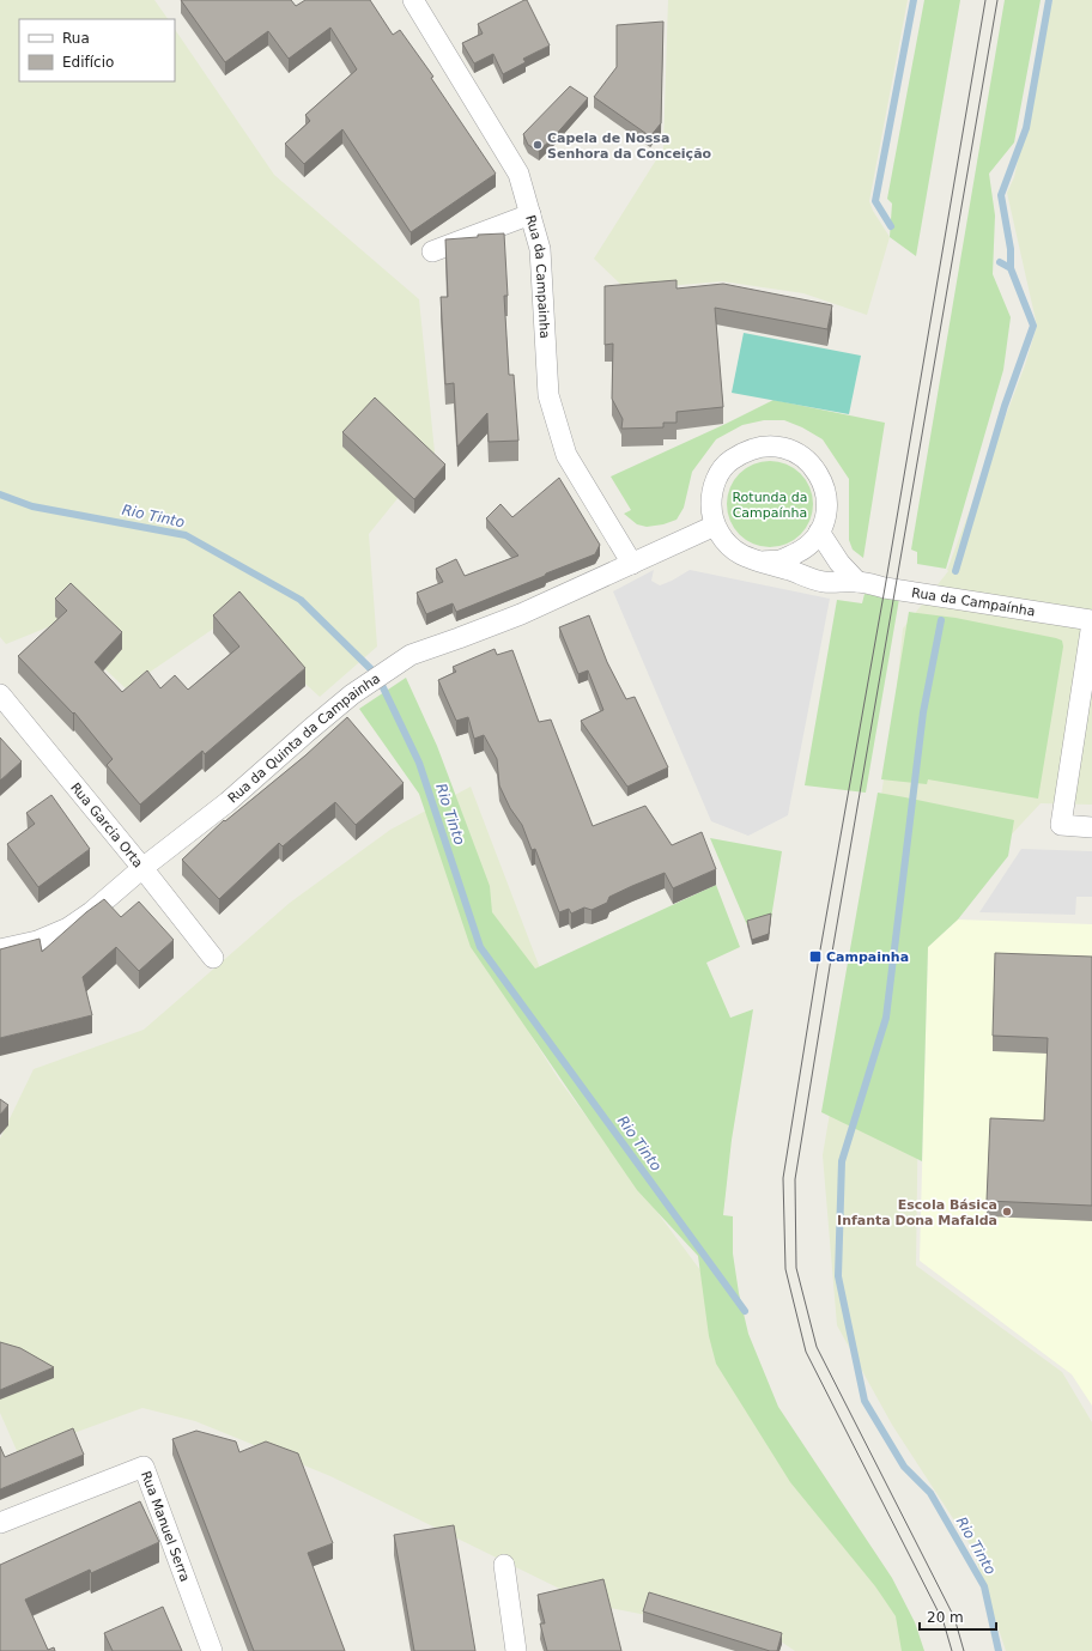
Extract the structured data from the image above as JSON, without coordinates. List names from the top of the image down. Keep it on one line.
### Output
{"streets":{"street":["Rua da Campainha","Rua da Campaínha","Rua da Quinta da Campainha","Rua Garcia Orta","Rua Manuel Serra"]},"crossings":[["Rua da Campainha","Rua da Quinta da Campainha"],["Rua da Quinta da Campainha","Rua Garcia Orta"]],"water":["Rio Tinto"],"parks":["Rotunda da Campaínha"],"places":{"other":["Capela de Nossa Senhora da Conceição","Escola Básica Infanta Dona Mafalda"],"transit":["Campainha"]},"legend":["Rua","Edifício"],"scale_bar":"20 m"}
